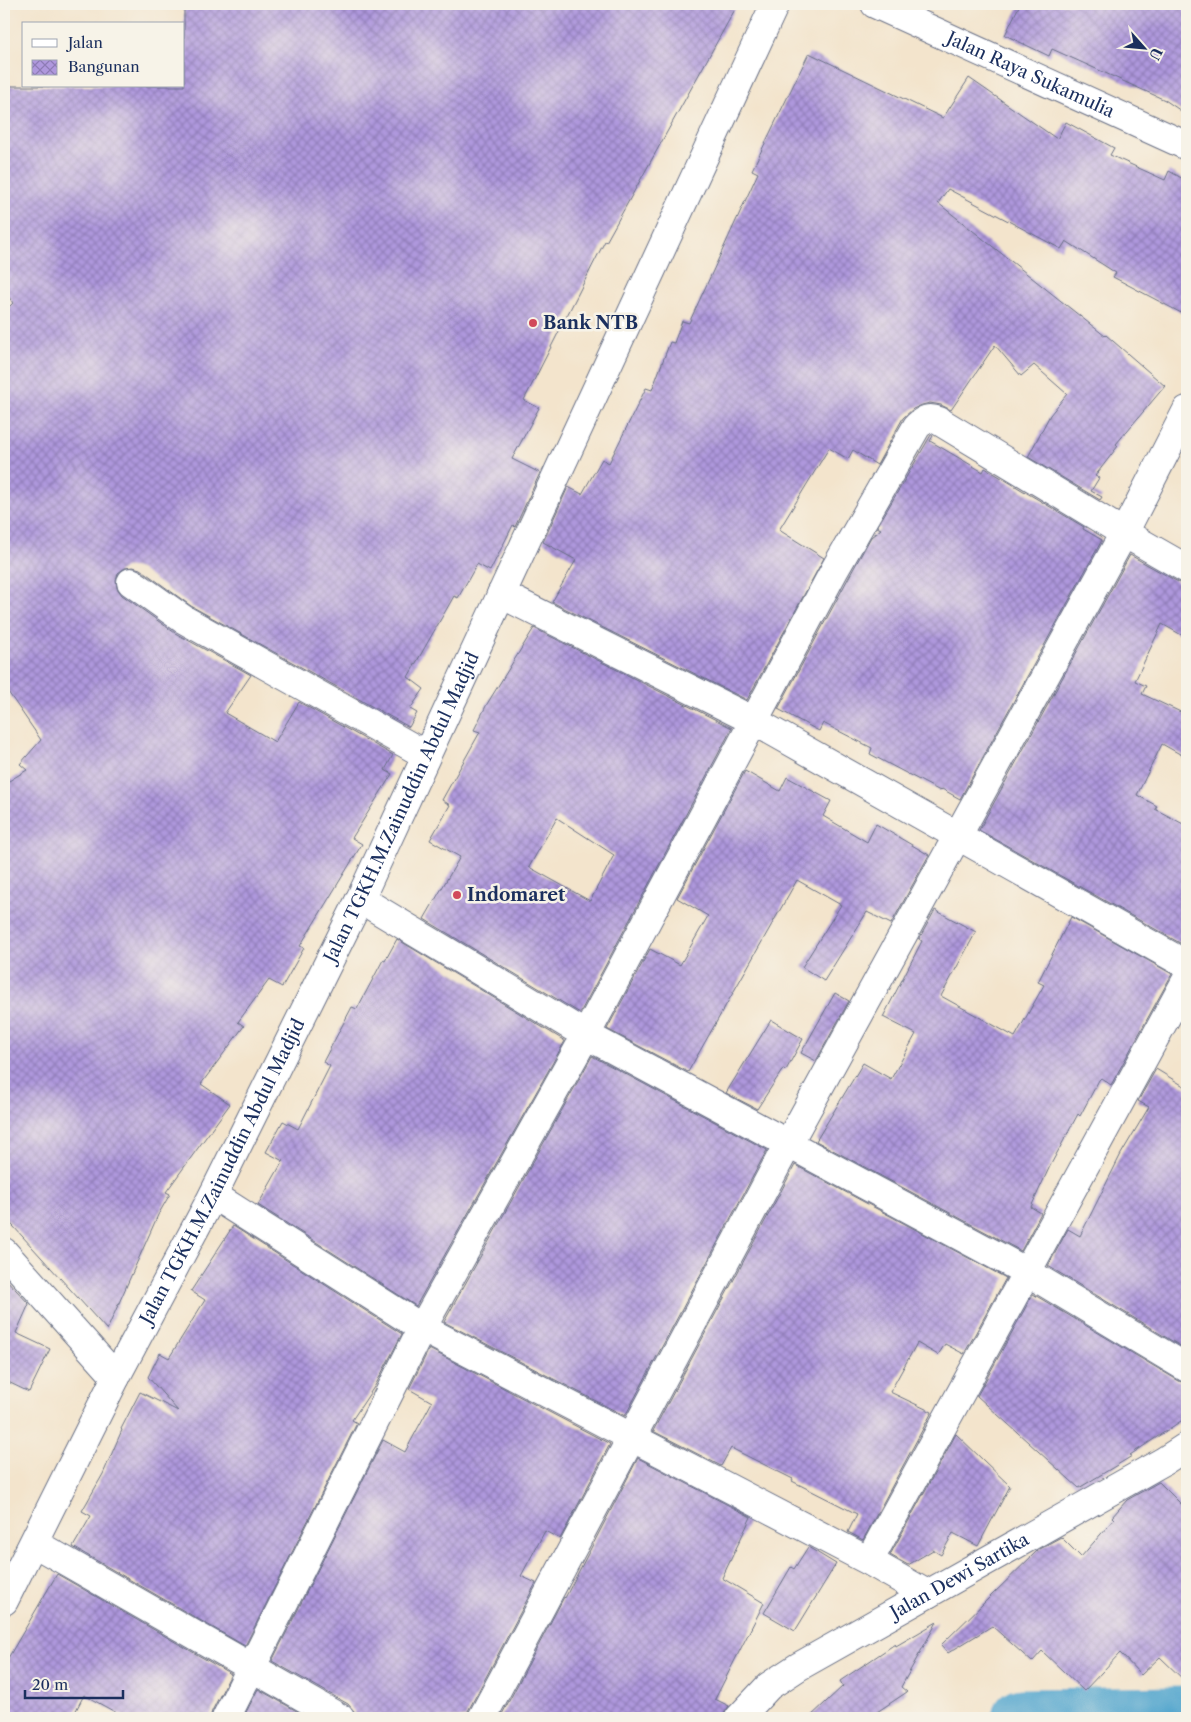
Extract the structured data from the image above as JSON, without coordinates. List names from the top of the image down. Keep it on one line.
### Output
{"streets":{"street":["Jalan Raya Sukamulia","Jalan TGKH.M.Zainuddin Abdul Madjid","Jalan Dewi Sartika"]},"places":["Bank NTB","Indomaret"],"legend":["Jalan","Bangunan"],"scale_bar":"20 m","north":"bottom right"}
